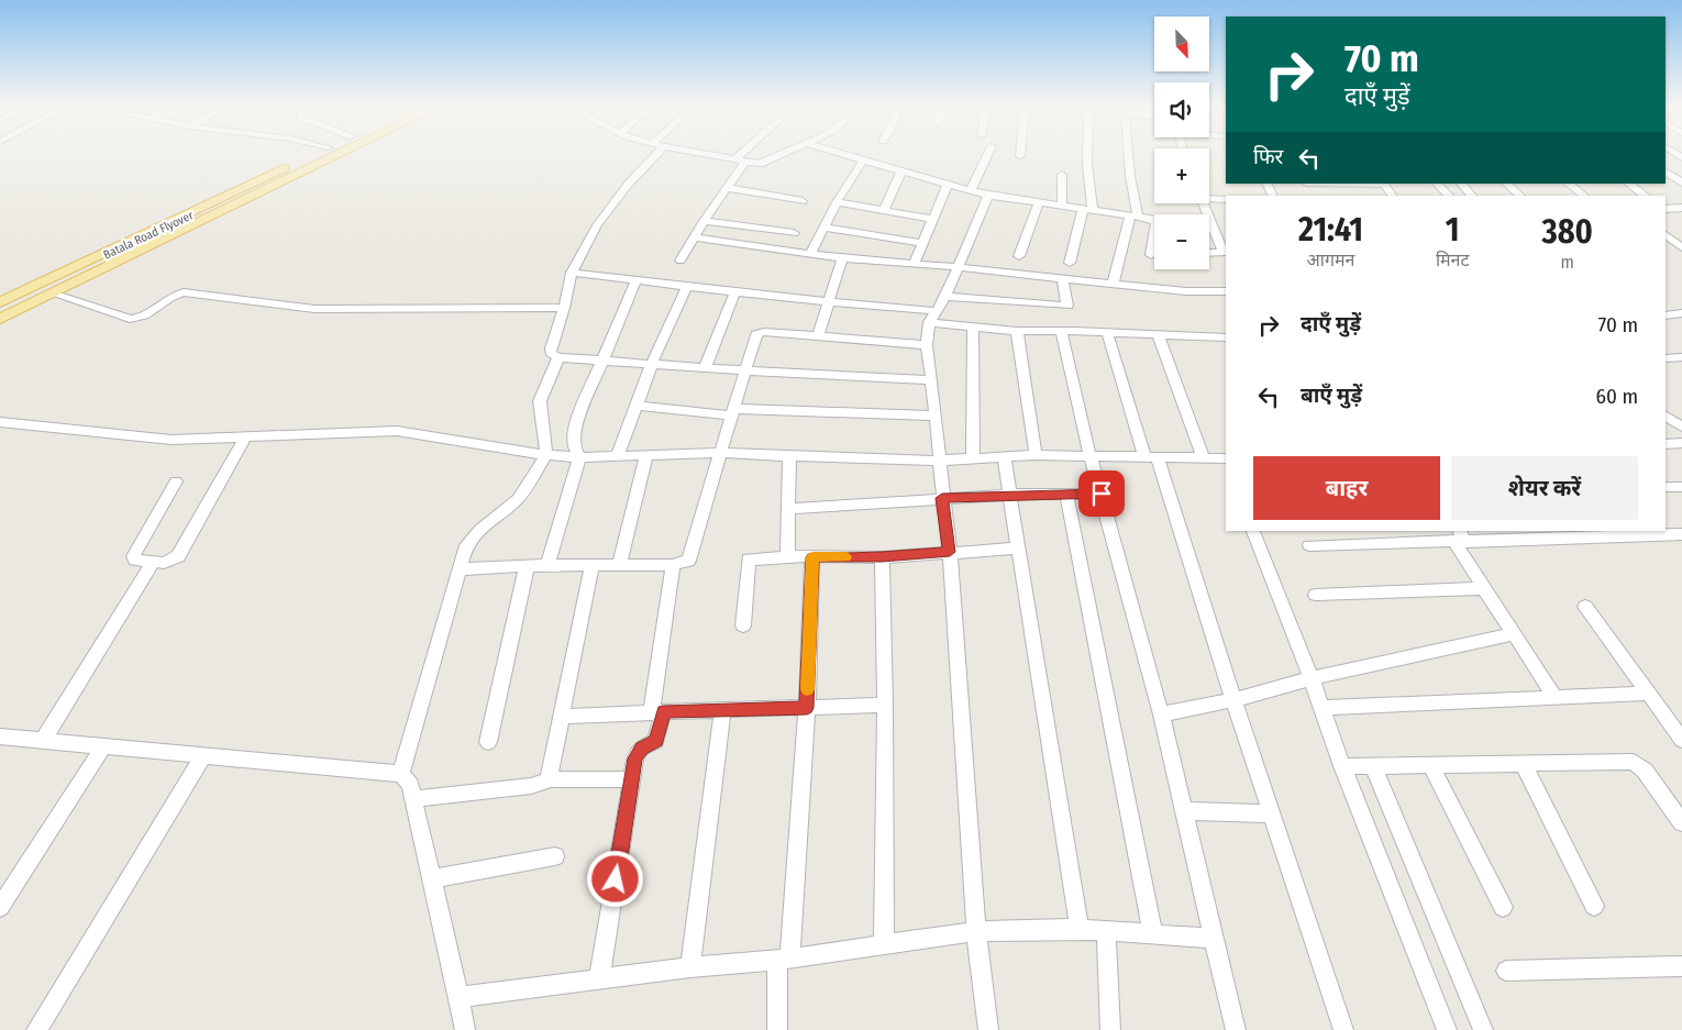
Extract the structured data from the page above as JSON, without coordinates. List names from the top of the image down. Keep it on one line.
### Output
{"streets":{"main road":["Batala Road Flyover"]},"north":"bottom right","page":{"map_buttons":["+","−"],"turn":["70 m","दाएँ मुड़ें"],"then":"फिर","eta":["21:41","आगमन","1","मिनट","380","m"],"list":[{"name":"दाएँ मुड़ें","value":"70 m"},{"name":"बाएँ मुड़ें","value":"60 m"}],"buttons":["बाहर","शेयर करें"]}}
